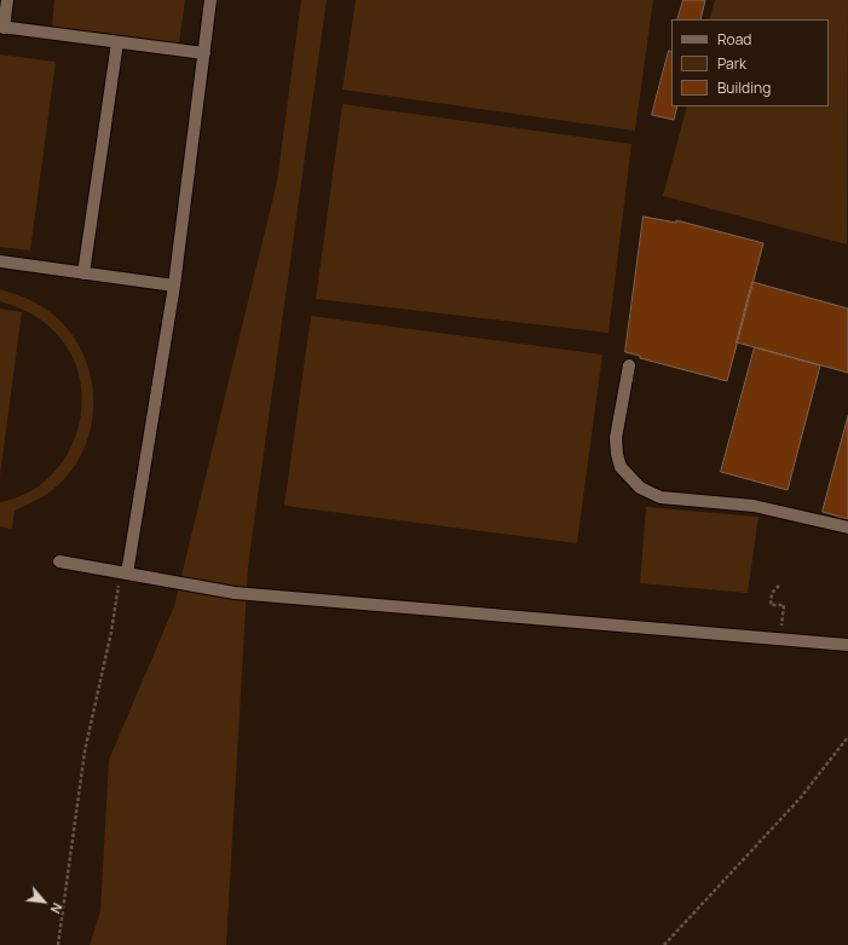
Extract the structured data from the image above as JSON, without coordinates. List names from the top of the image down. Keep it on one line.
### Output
{"legend":["Road","Park","Building"],"north":"bottom right"}
